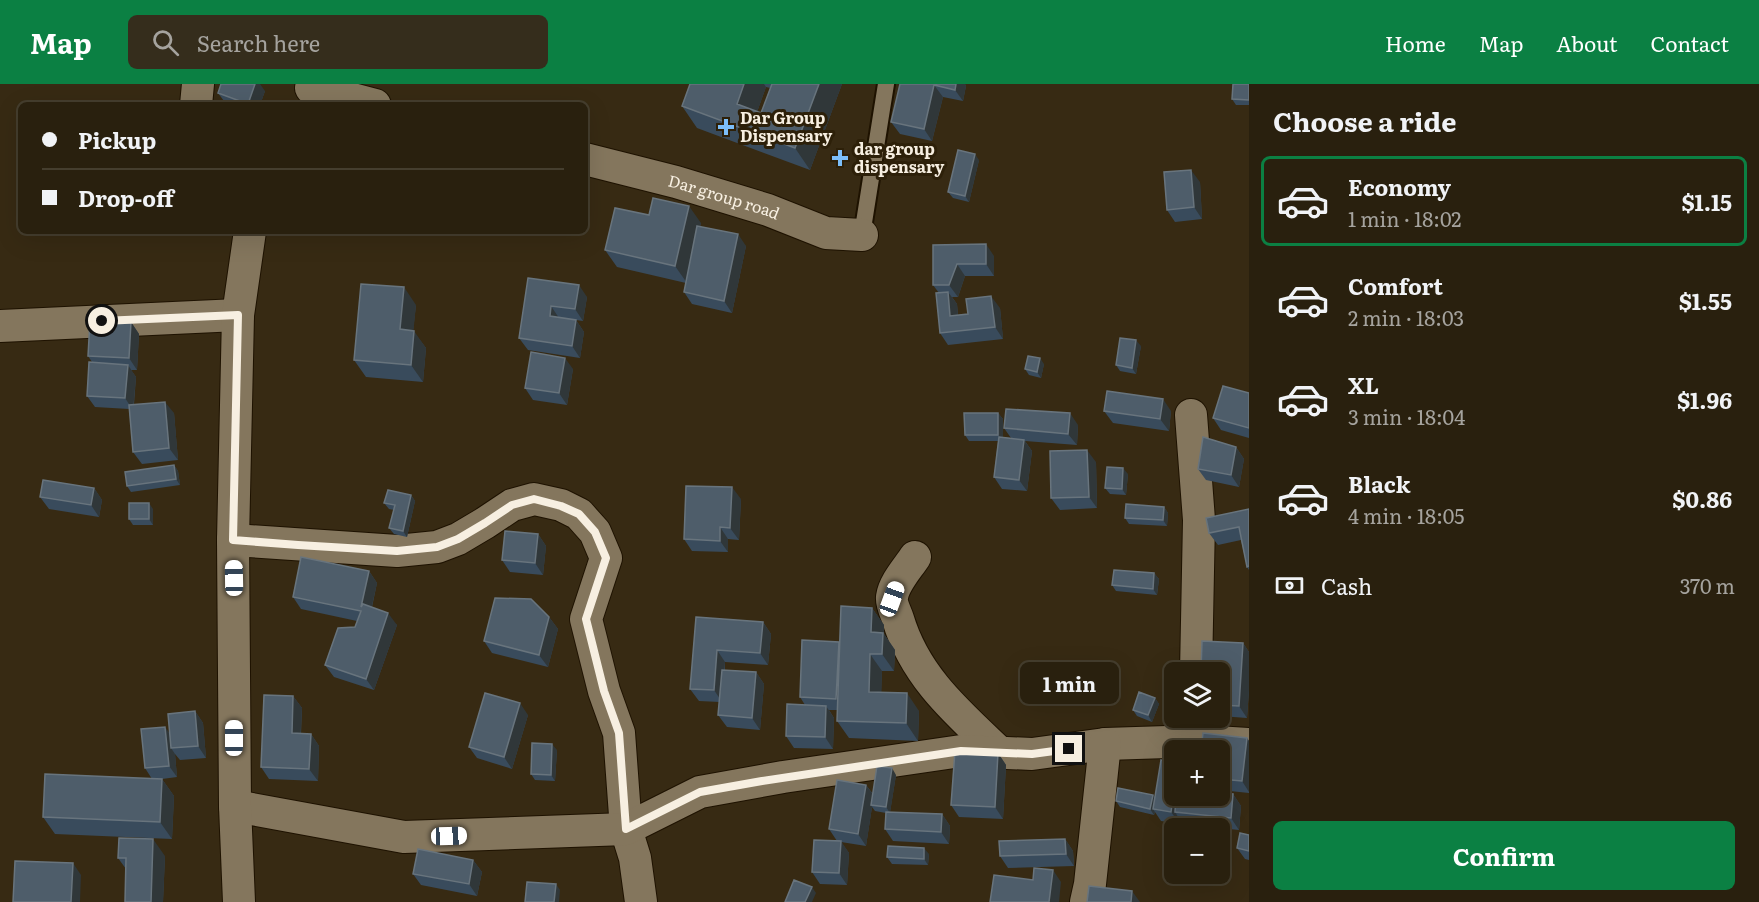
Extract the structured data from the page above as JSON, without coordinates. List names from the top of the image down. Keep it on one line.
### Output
{"streets":{"street":["Dar group road"]},"places":{"health":["Dar Group Dispensary","dar group dispensary"]},"page":{"header":"Map","search":"Search here","nav":["Home","Map","About","Contact"],"heading":"Choose a ride","banner":["Pickup","Drop-off"],"list":[{"name":"Economy","note":"1 min · 18:02","value":"$1.15"},{"name":"Comfort","note":"2 min · 18:03","value":"$1.55"},{"name":"XL","note":"3 min · 18:04","value":"$1.96"},{"name":"Black","note":"4 min · 18:05","value":"$0.86"}],"pay":["Cash","370 m"],"map_buttons":["+","−"],"bubble":"1 min","buttons":"Confirm"}}
